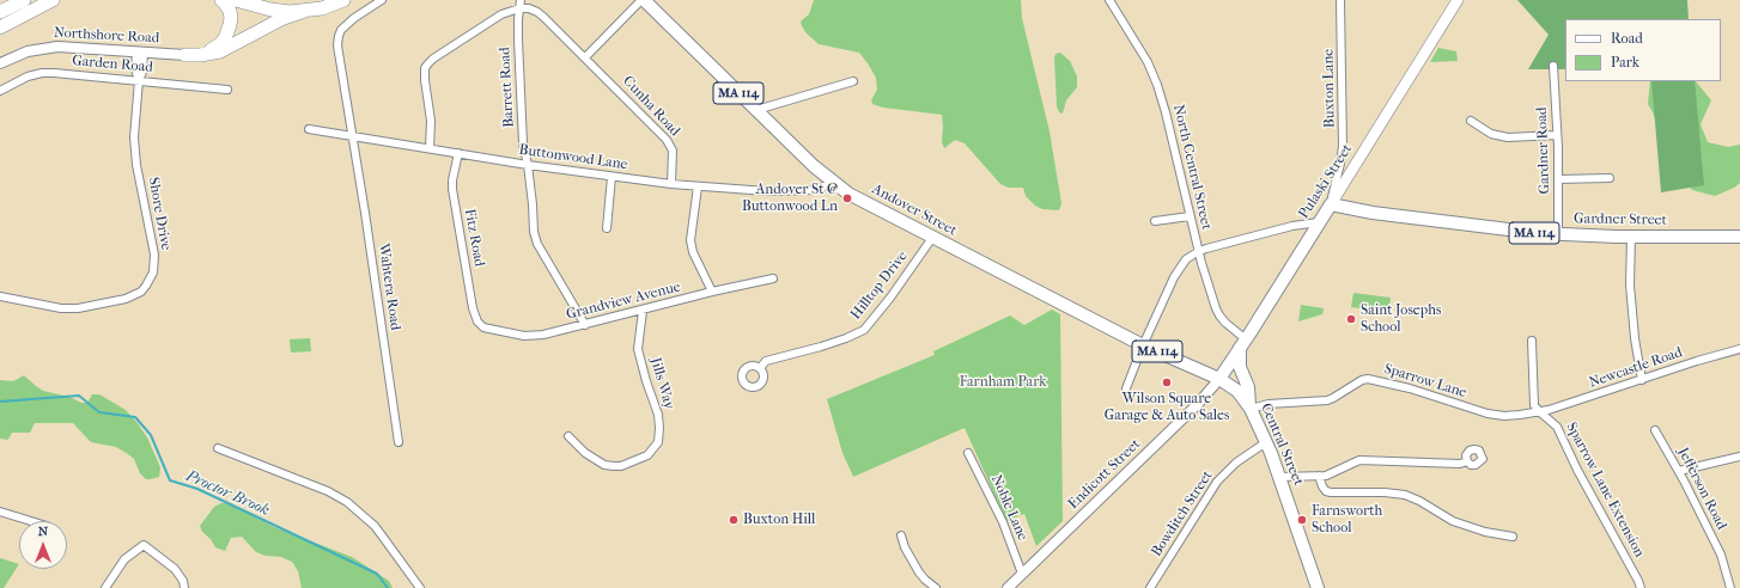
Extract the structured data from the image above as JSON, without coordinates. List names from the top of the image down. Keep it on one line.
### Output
{"streets":{"main road":["MA 114","Pulaski Street","Andover Street","Gardner Street","Central Street"],"street":["Northshore Road","Garden Road","Barrett Road","Buxton Lane","Cunha Road","Gardner Road","Buttonwood Lane","North Central Street","Shore Drive","Fitz Road","Hilltop Drive","Wahtera Road","Grandview Avenue","Newcastle Road","Sparrow Lane","Jills Way","Endicott Street","Jefferson Road","Sparrow Lane Extension","Noble Lane","Bowditch Street"]},"crossings":[["Northshore Road","Shore Drive"],["Garden Road","Shore Drive"],["Barrett Road","Cunha Road"],["Barrett Road","Buttonwood Lane"],["Barrett Road","Grandview Avenue"],["Buxton Lane","Pulaski Street"],["Buxton Lane","Gardner Street"],["Cunha Road","Buttonwood Lane"],["Gardner Road","Gardner Street"],["Buttonwood Lane","Andover Street"],["Buttonwood Lane","Fitz Road"],["Buttonwood Lane","Wahtera Road"],["North Central Street","Pulaski Street"],["Pulaski Street","Andover Street"],["Pulaski Street","Gardner Street"],["Pulaski Street","Central Street"],["Pulaski Street","Endicott Street"],["Andover Street","Hilltop Drive"],["Andover Street","Central Street"],["Andover Street","Endicott Street"],["Fitz Road","Grandview Avenue"],["Grandview Avenue","Jills Way"],["Newcastle Road","Sparrow Lane"],["Newcastle Road","Sparrow Lane Extension"],["Sparrow Lane","Central Street"],["Sparrow Lane","Sparrow Lane Extension"],["Central Street","Endicott Street"],["Central Street","Bowditch Street"],["Endicott Street","Noble Lane"]],"water":["Proctor Brook"],"parks":["Farnham Park"],"places":["Andover St @ Buttonwood Ln","Saint Josephs School","Wilson Square Garage & Auto Sales","Buxton Hill","Farnsworth School"],"legend":["Road","Park"],"north":"top"}
